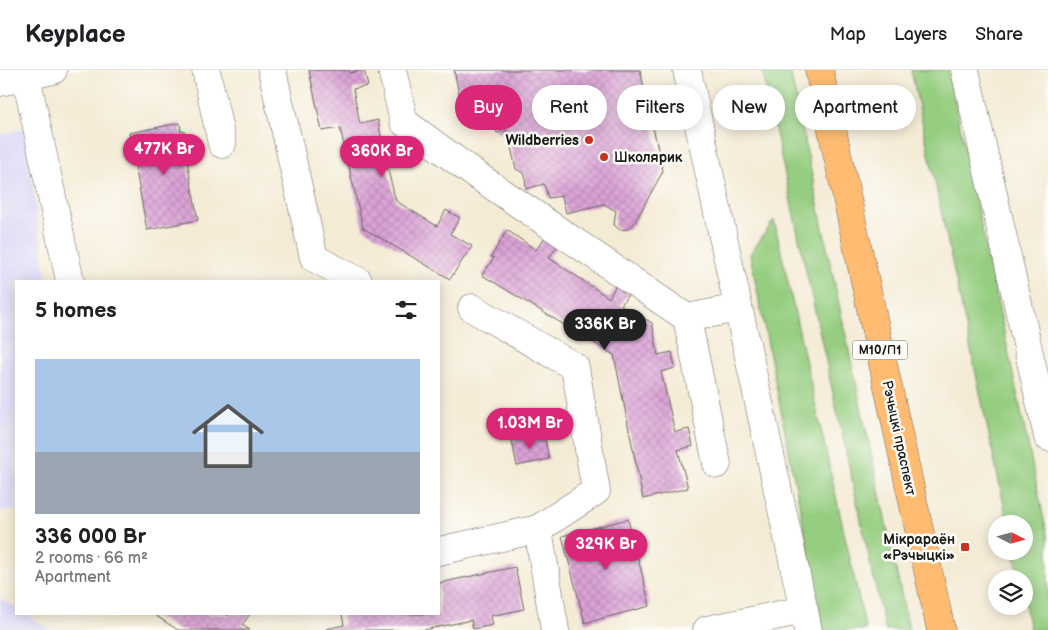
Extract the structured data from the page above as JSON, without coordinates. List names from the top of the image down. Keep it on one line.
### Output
{"streets":{"main road":["М10/П1","Рэчыцкі праспект"]},"places":{"other":["Wildberries","Школярик"],"transit":["Мікрараён «Рэчыцкі»"]},"north":"right","page":{"header":"Keyplace","nav":["Map","Layers","Share"],"chip":["Buy","Rent","Filters","New","Apartment"],"price":["477K Br","360K Br","336K Br","1.03M Br","329K Br"],"heading":"5 homes","list":[{"name":"336 000 Br","note":"2 rooms · 66 m² · Apartment"}]}}
